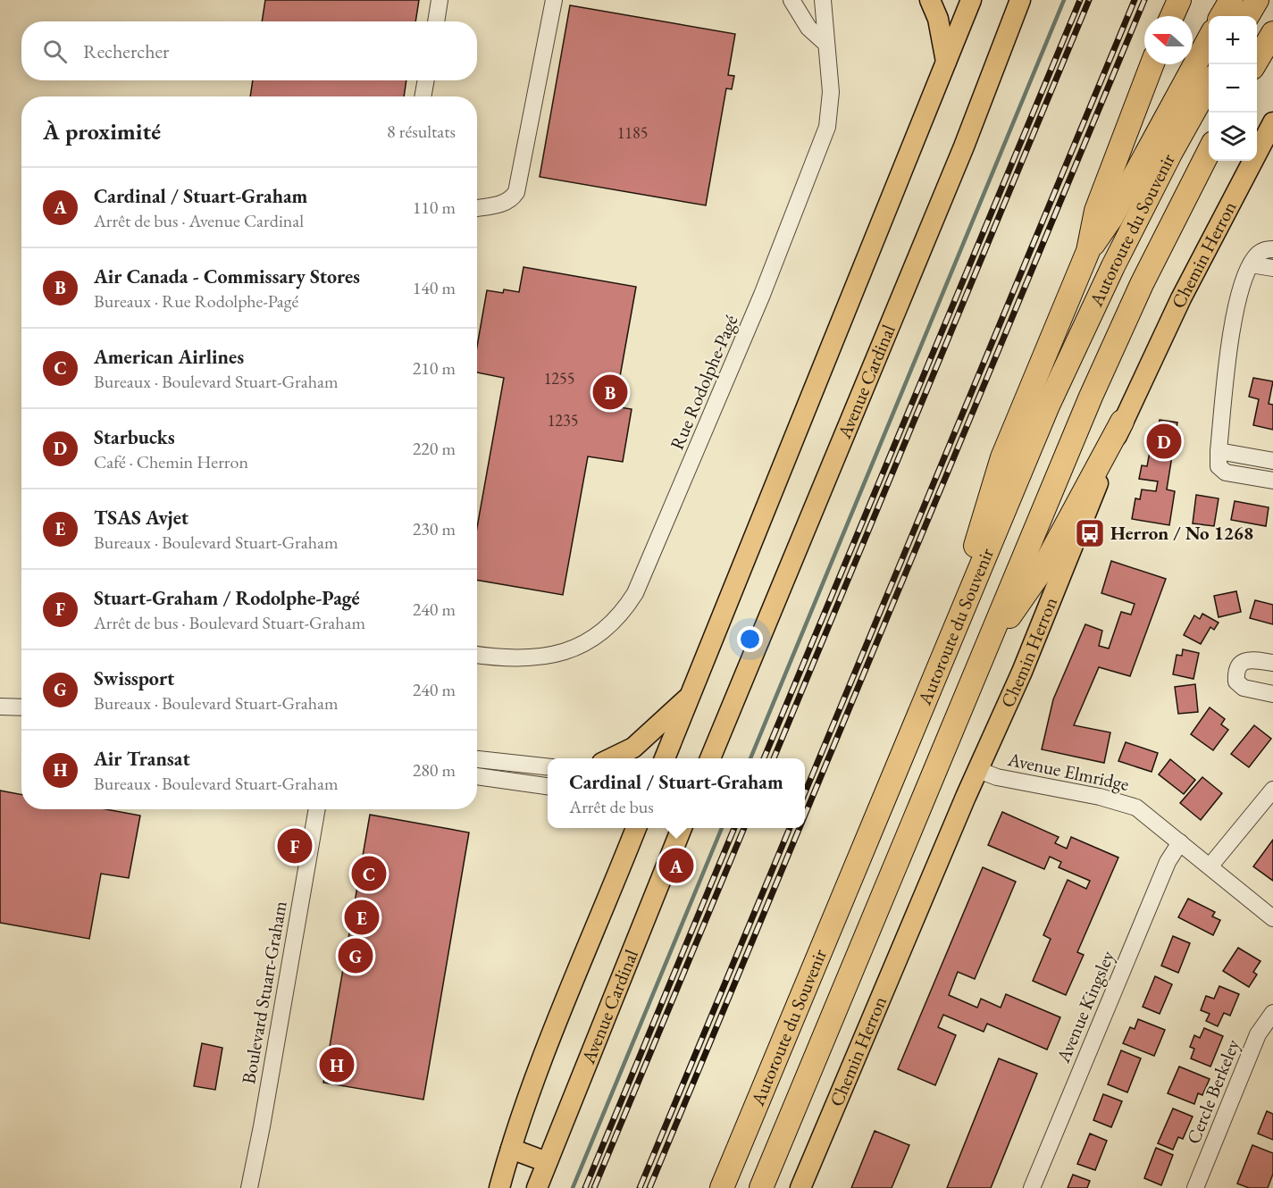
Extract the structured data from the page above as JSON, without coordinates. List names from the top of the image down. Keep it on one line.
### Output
{"streets":{"highway":["Autoroute du Souvenir"],"main road":["Chemin Herron","Avenue Cardinal"],"street":["Rue Rodolphe-Pagé","Avenue Elmridge","Boulevard Stuart-Graham","Avenue Kingsley","Cercle Berkeley"]},"crossings":[["Chemin Herron","Avenue Elmridge"],["Avenue Elmridge","Avenue Kingsley"]],"places":{"bus stop":["Herron / No 1268"]},"house_numbers":["1185","1255","1235"],"north":"left","page":{"map_buttons":["+","−"],"search":"Rechercher","heading":["À proximité","8 résultats"],"list":[{"mark":"A","name":"Cardinal / Stuart-Graham","note":"Arrêt de bus · Avenue Cardinal","value":"110 m"},{"mark":"B","name":"Air Canada - Commissary Stores","note":"Bureaux · Rue Rodolphe-Pagé","value":"140 m"},{"mark":"C","name":"American Airlines","note":"Bureaux · Boulevard Stuart-Graham","value":"210 m"},{"mark":"D","name":"Starbucks","note":"Café · Chemin Herron","value":"220 m"},{"mark":"E","name":"TSAS Avjet","note":"Bureaux · Boulevard Stuart-Graham","value":"230 m"},{"mark":"F","name":"Stuart-Graham / Rodolphe-Pagé","note":"Arrêt de bus · Boulevard Stuart-Graham","value":"240 m"},{"mark":"G","name":"Swissport","note":"Bureaux · Boulevard Stuart-Graham","value":"240 m"},{"mark":"H","name":"Air Transat","note":"Bureaux · Boulevard Stuart-Graham","value":"280 m"}],"pins":["B","D","F","A","C","E","G","H"],"popup":["Cardinal / Stuart-Graham","Arrêt de bus"]}}
